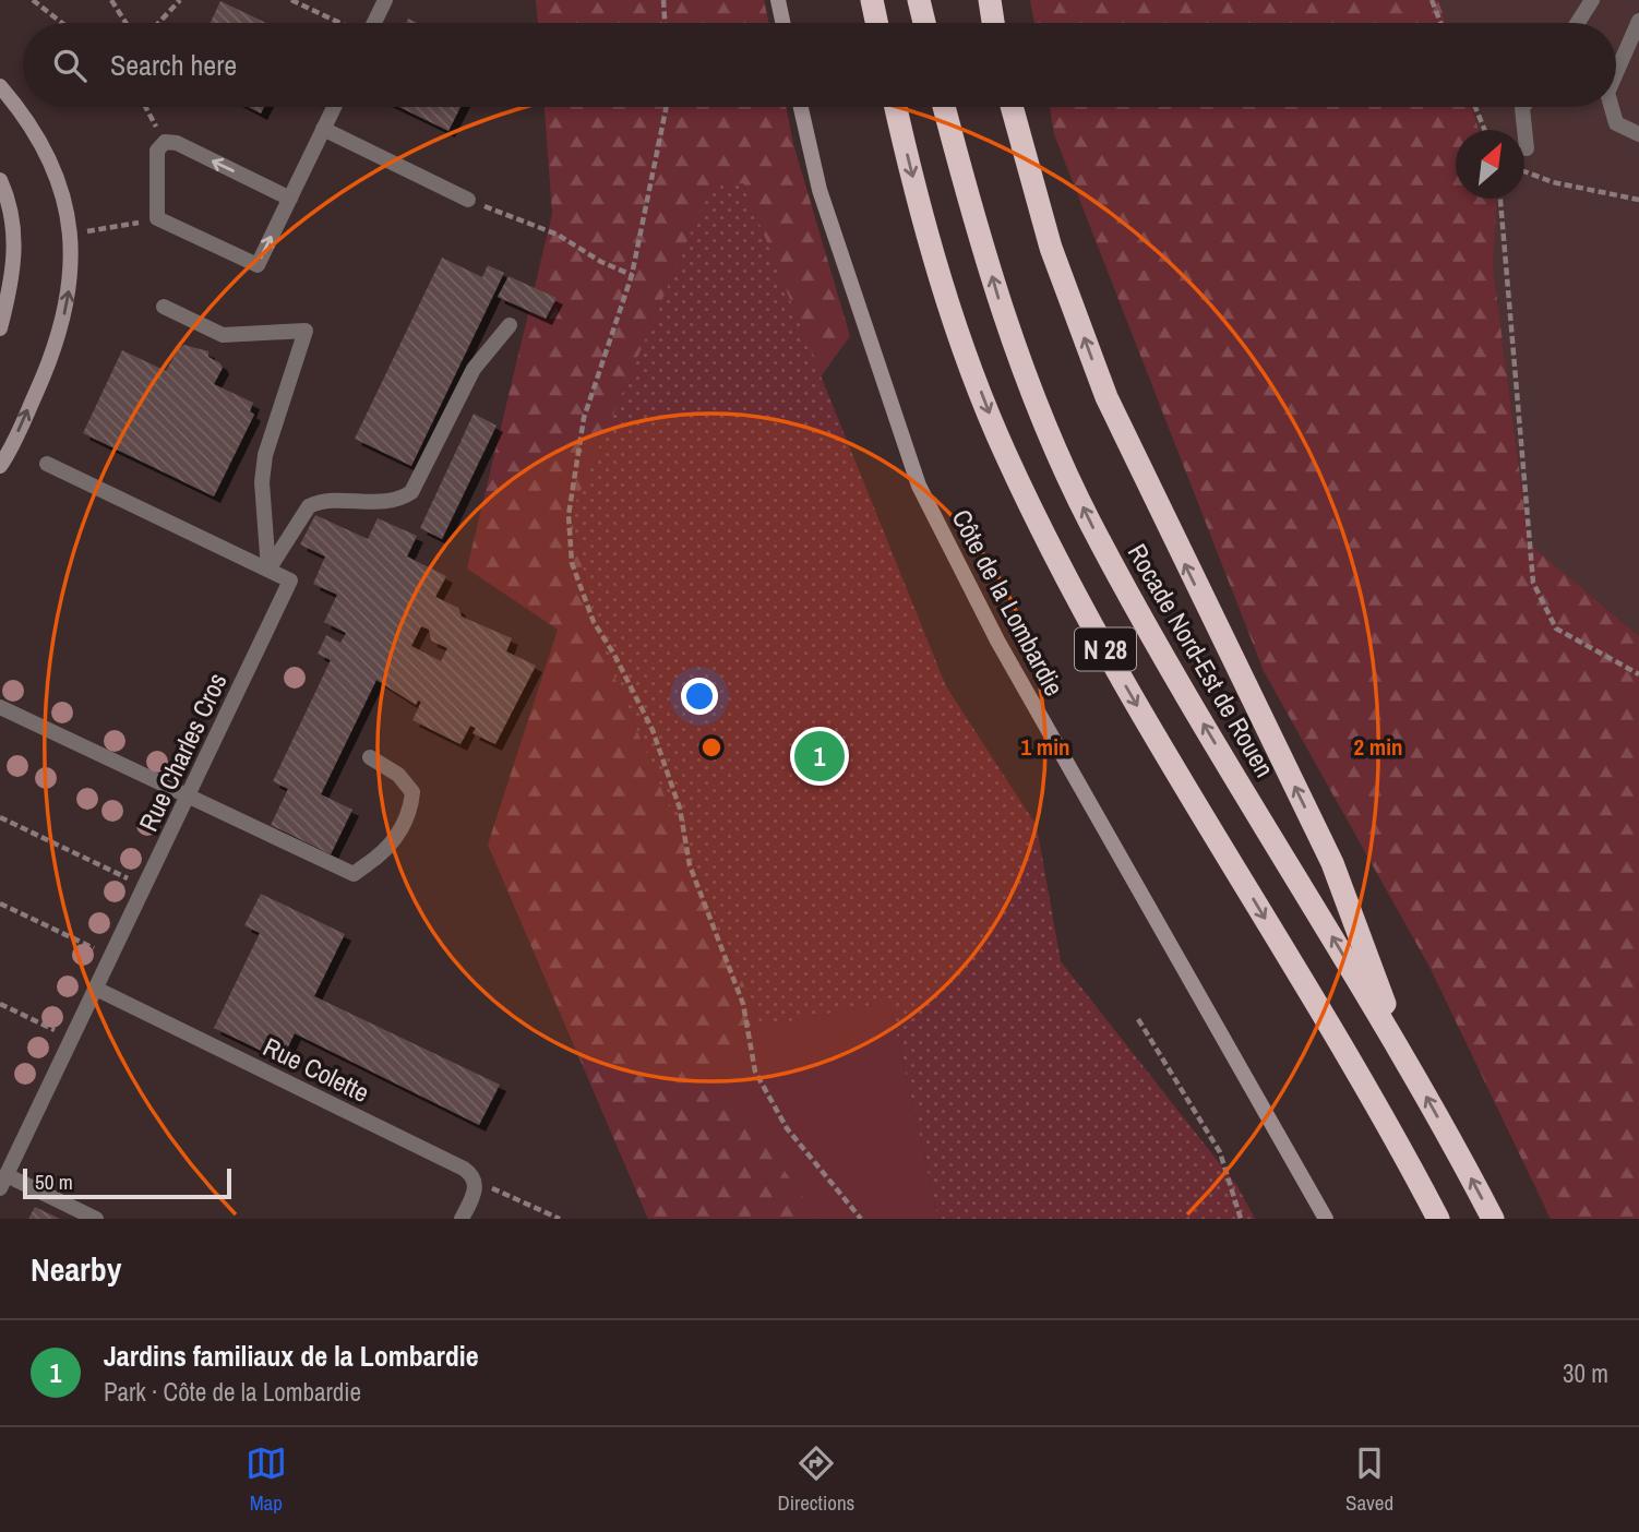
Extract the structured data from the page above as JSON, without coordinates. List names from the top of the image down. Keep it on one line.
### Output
{"streets":{"highway":["N 28","Rocade Nord-Est de Rouen"],"main road":["Côte de la Lombardie"],"street":["Rue Charles Cros","Rue Colette"]},"crossings":[["Rue Charles Cros","Rue Colette"]],"scale_bar":"50 m","north":"top right","page":{"search":"Search here","pins":"1","scale":"50 m","heading":"Nearby","list":[{"mark":"1","name":"Jardins familiaux de la Lombardie","note":"Park · Côte de la Lombardie","value":"30 m"}],"nav":["Map","Directions","Saved"]},"rings":["1 min","2 min"]}
